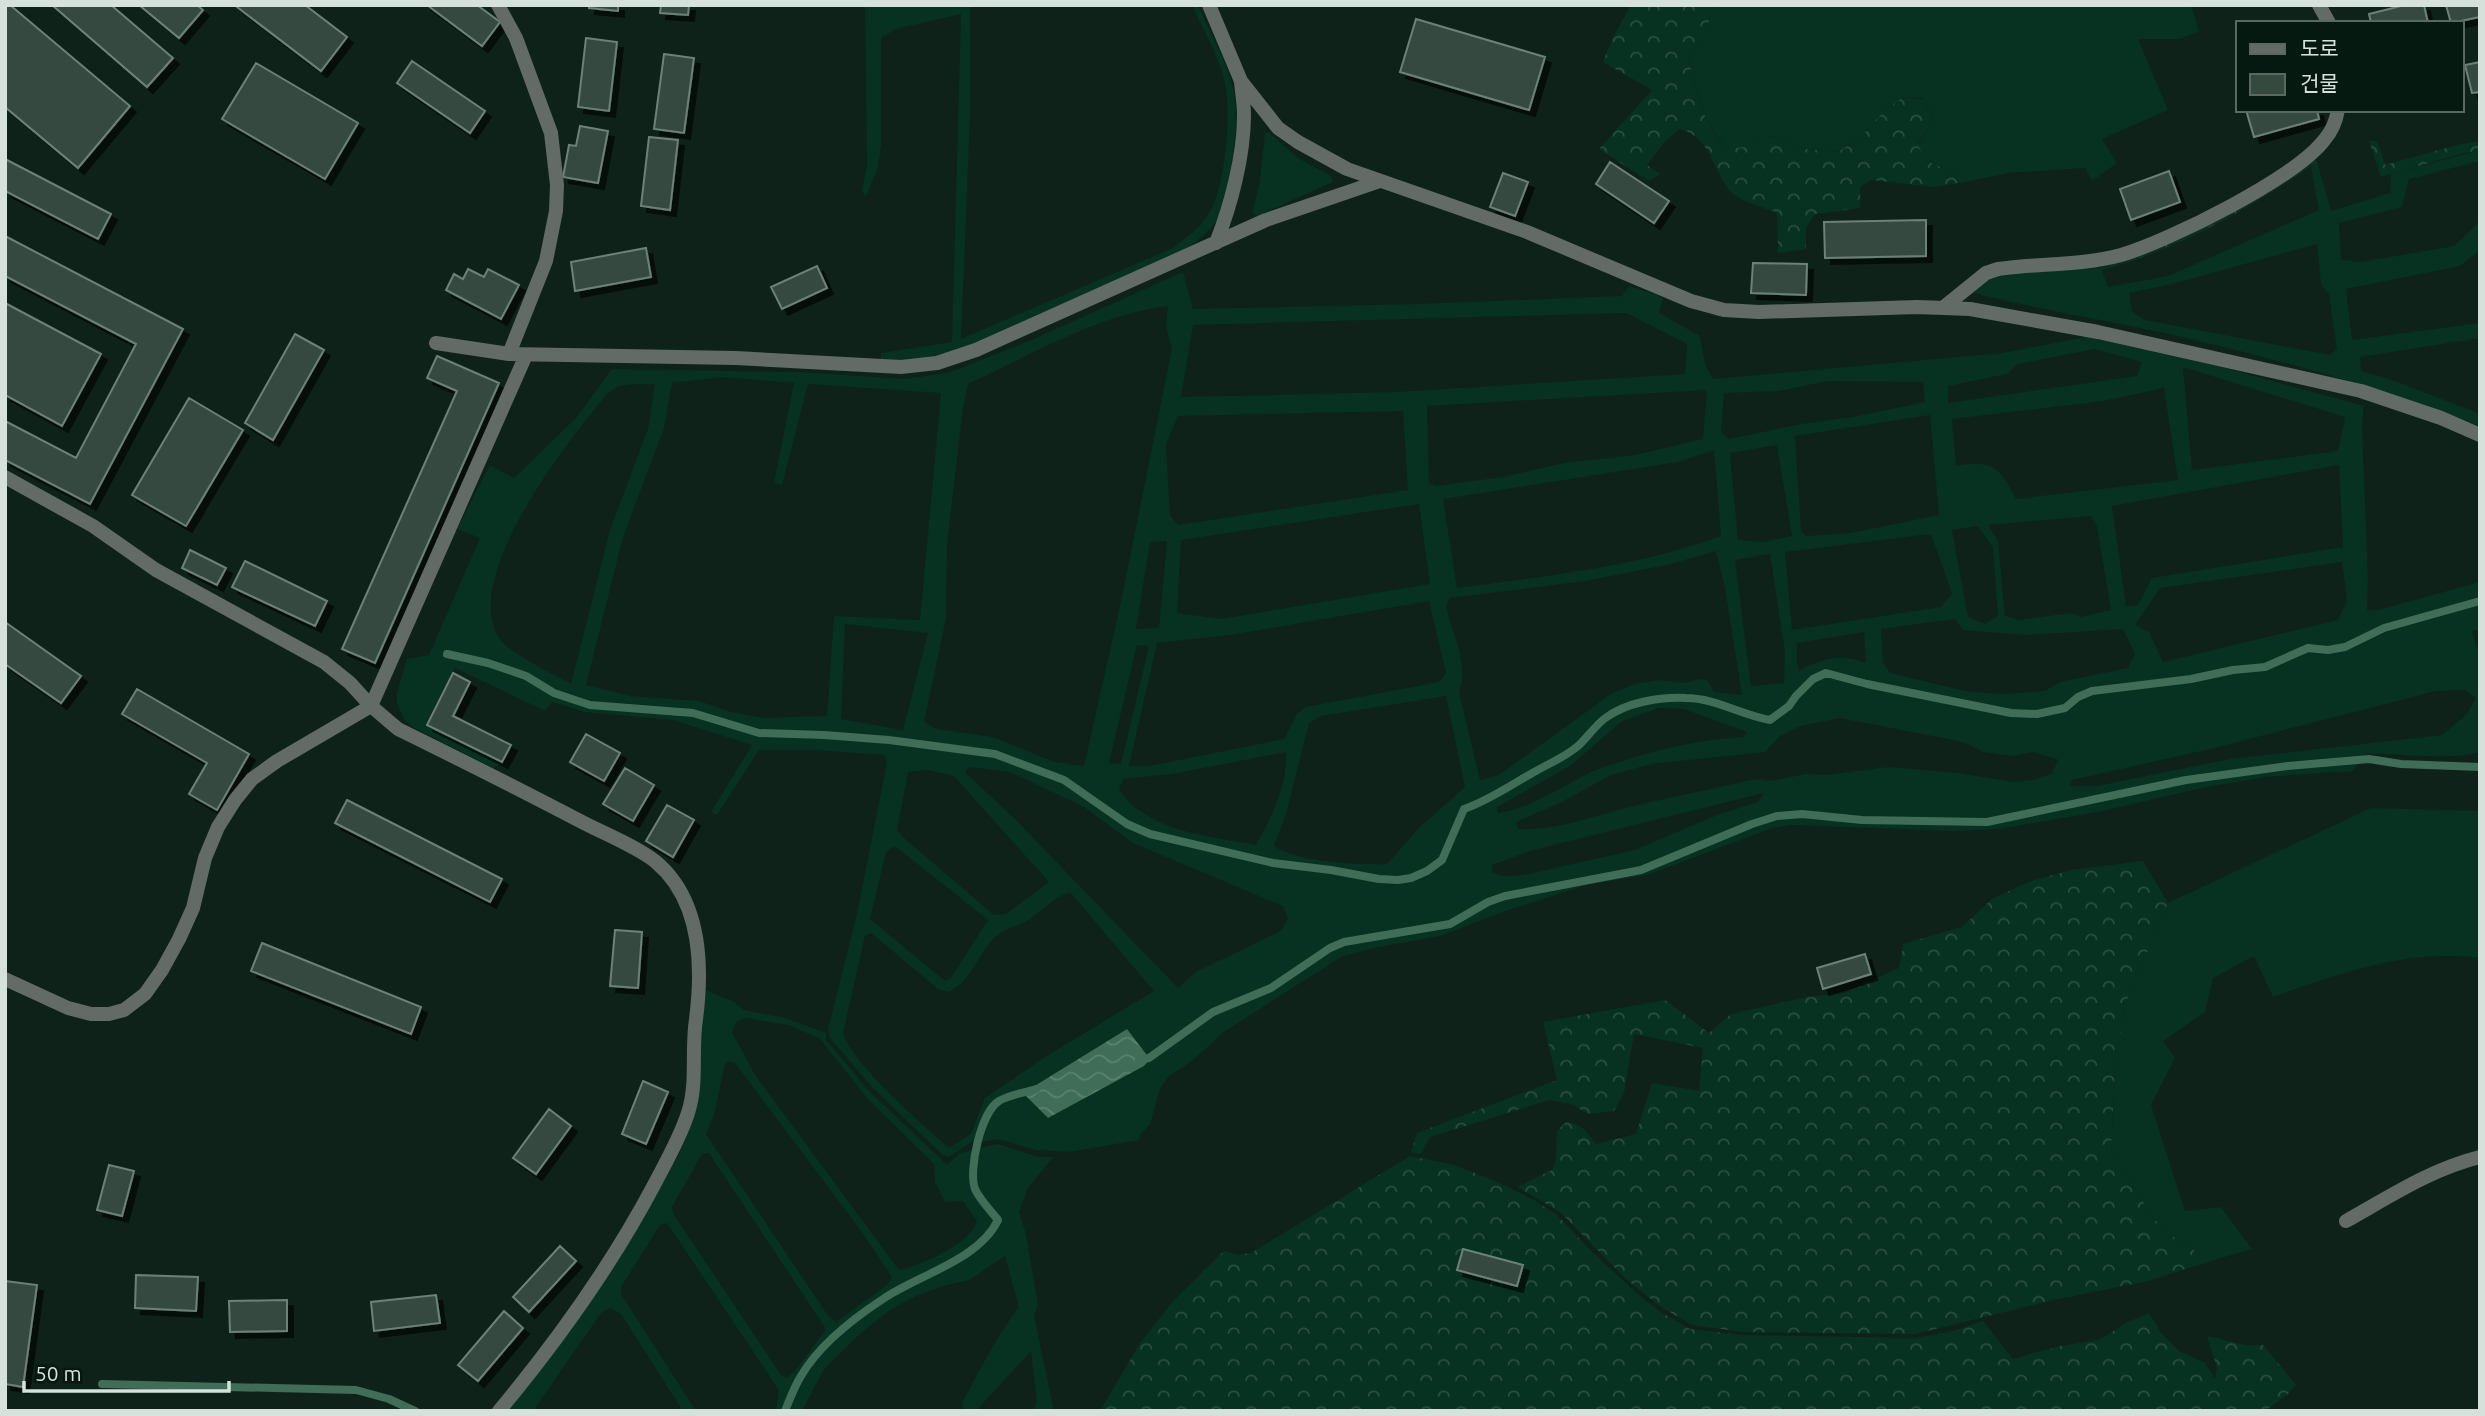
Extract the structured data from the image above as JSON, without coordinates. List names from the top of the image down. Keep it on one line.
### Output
{"legend":["도로","건물"],"scale_bar":"50 m"}
